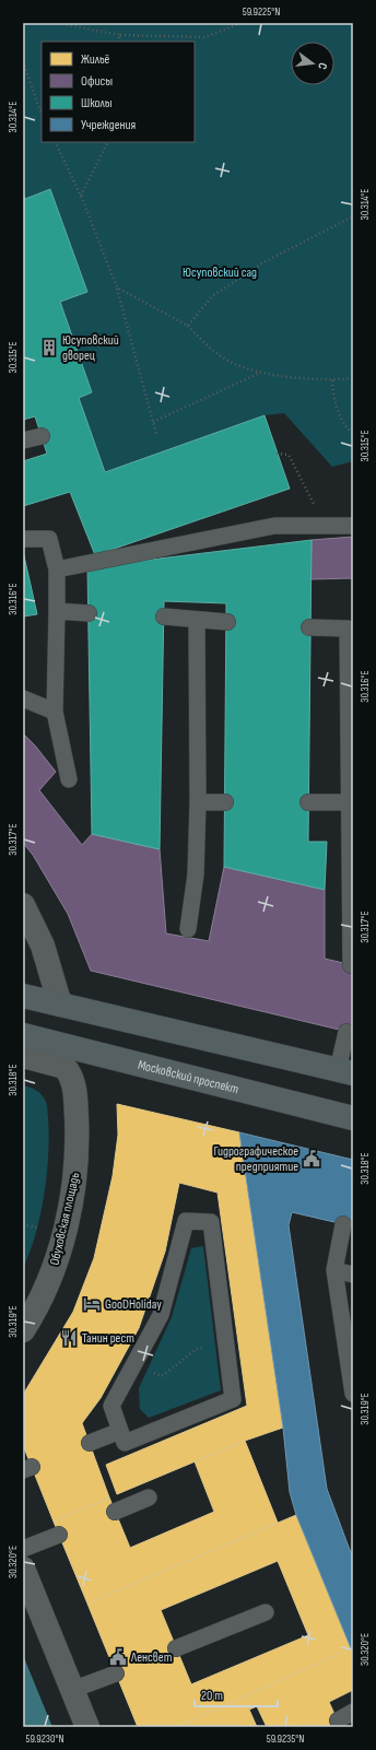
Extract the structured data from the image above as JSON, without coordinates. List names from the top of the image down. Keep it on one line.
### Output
{"streets":{"main road":["Московский проспект"],"street":["Обуховская площадь"]},"parks":["Юсуповский сад"],"places":{"building":["Юсуповский дворец"],"public building":["Гидрографическое предприятие","Ленсвет"],"hotel":["GooDHoliday"],"restaurant":["Танин рест"]},"legend":["Жильё","Офисы","Школы","Учреждения"],"scale_bar":"20 m","north":"right","coordinates":["59.9225°N","30.314°E","30.315°E","30.316°E","30.317°E","30.318°E","30.319°E","30.320°E","59.9230°N","59.9235°N"]}
